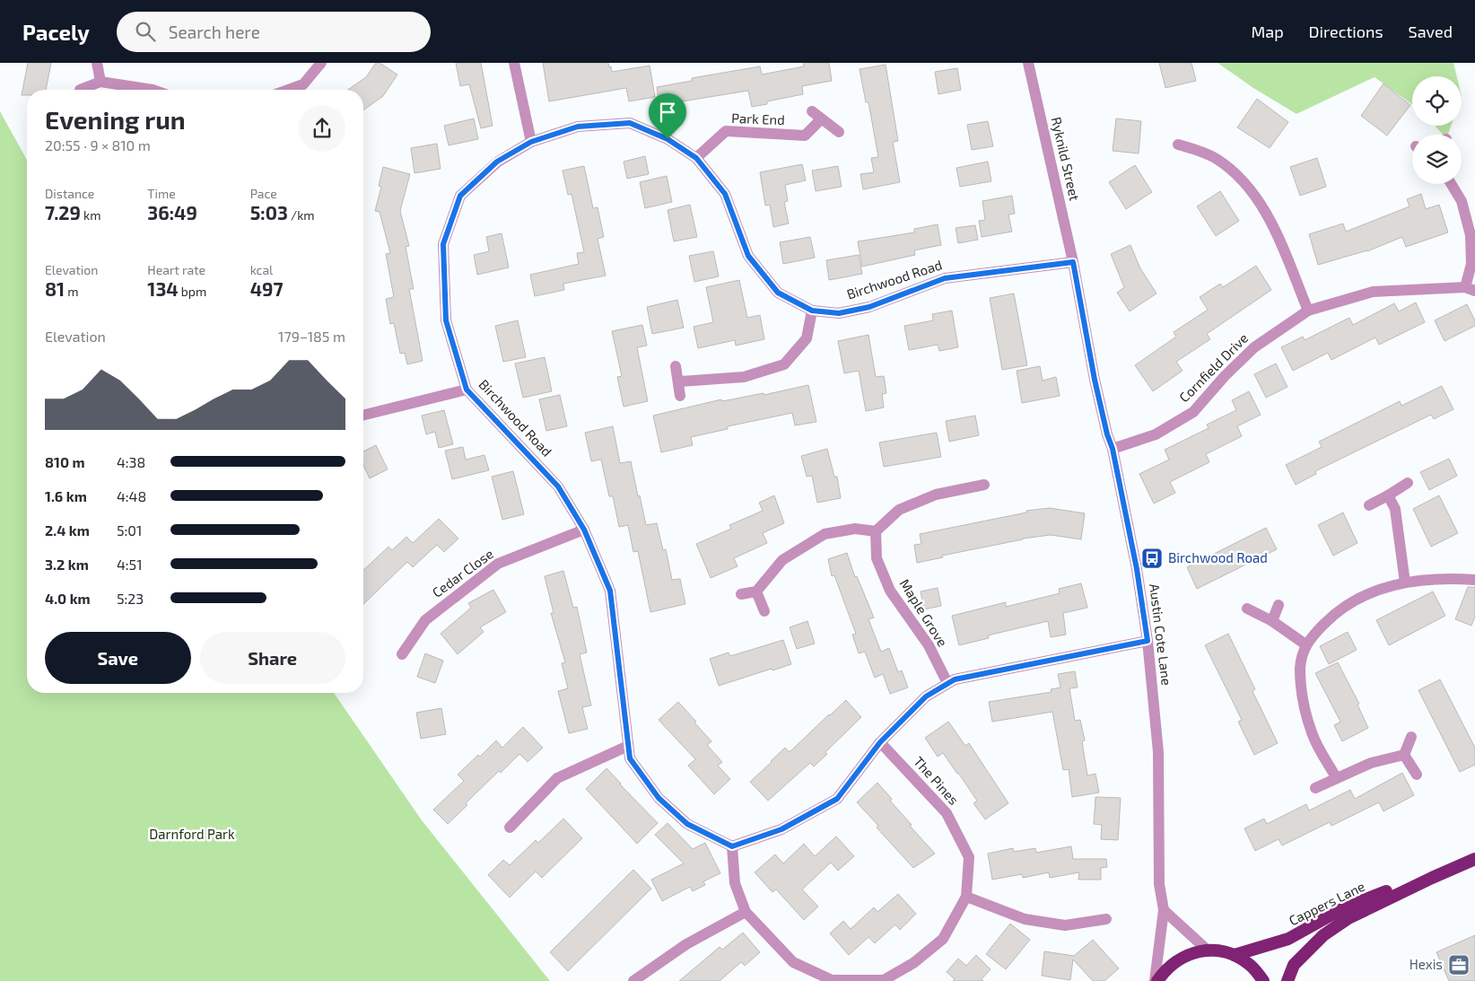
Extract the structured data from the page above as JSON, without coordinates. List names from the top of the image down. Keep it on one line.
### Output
{"streets":{"highway":["Cappers Lane"],"street":["Park End","Ryknild Street","Birchwood Road","Cornfield Drive","Cedar Close","Maple Grove","Austin Cote Lane","The Pines"]},"crossings":[["Park End","Birchwood Road"],["Ryknild Street","Birchwood Road"],["Ryknild Street","Austin Cote Lane"],["Birchwood Road","Cedar Close"],["Birchwood Road","Austin Cote Lane"],["Birchwood Road","The Pines"],["Cornfield Drive","Austin Cote Lane"]],"parks":["Darnford Park"],"places":{"bus stop":["Birchwood Road"],"office":["Hexis"]},"page":{"header":"Pacely","search":"Search here","nav":["Map","Directions","Saved"],"heading":["Evening run","20:55 · 9 × 810 m"],"stats":[["Distance","7.29 km"],["Time","36:49"],["Pace","5:03 /km"],["Elevation","81 m"],["Heart rate","134 bpm"],["kcal","497"]],"chart":["Elevation","179–185 m"],"list":[{"name":"810 m","note":"4:38"},{"name":"1.6 km","note":"4:48"},{"name":"2.4 km","note":"5:01"},{"name":"3.2 km","note":"4:51"},{"name":"4.0 km","note":"5:23"}],"buttons":["Save","Share"]}}
